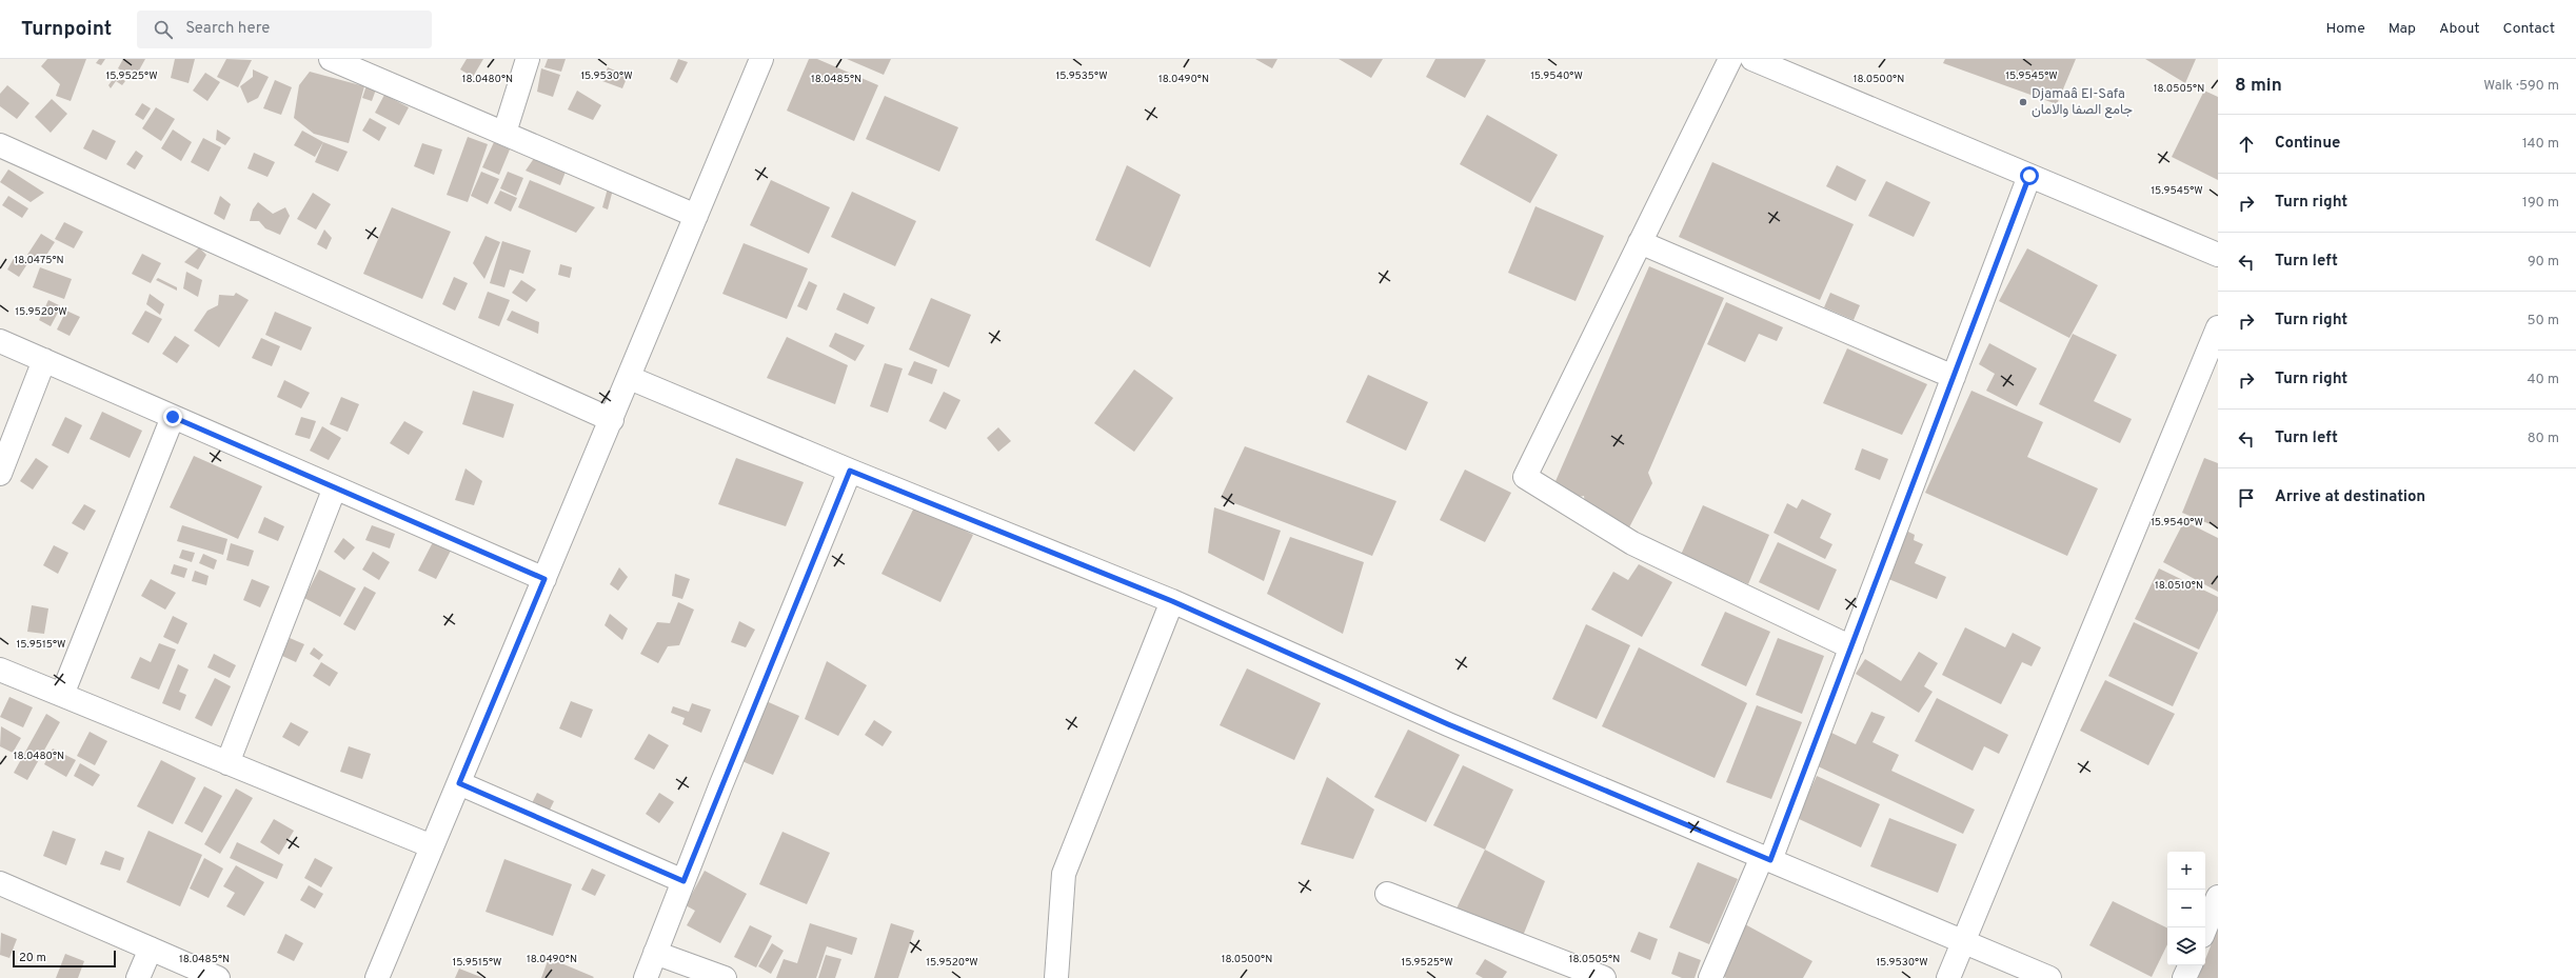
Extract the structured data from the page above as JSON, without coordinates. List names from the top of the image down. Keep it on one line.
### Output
{"places":["Djamaâ El-Safa جامع الصفا والامان"],"scale_bar":"20 m","page":{"header":"Turnpoint","search":"Search here","nav":["Home","Map","About","Contact"],"heading":["8 min","Walk · 590 m"],"list":[["Continue","140 m"],["Turn right","190 m"],["Turn left","90 m"],["Turn right","50 m"],["Turn right","40 m"],["Turn left","80 m"],"Arrive at destination"],"map_buttons":["+","−"],"scale":"20 m"},"coordinates":["15.9545°W","15.9525°W","15.9530°W","15.9535°W","15.9540°W","18.0480°N","18.0485°N","18.0490°N","18.0500°N","18.0505°N","18.0475°N","15.9520°W","18.0510°N","15.9515°W"]}
